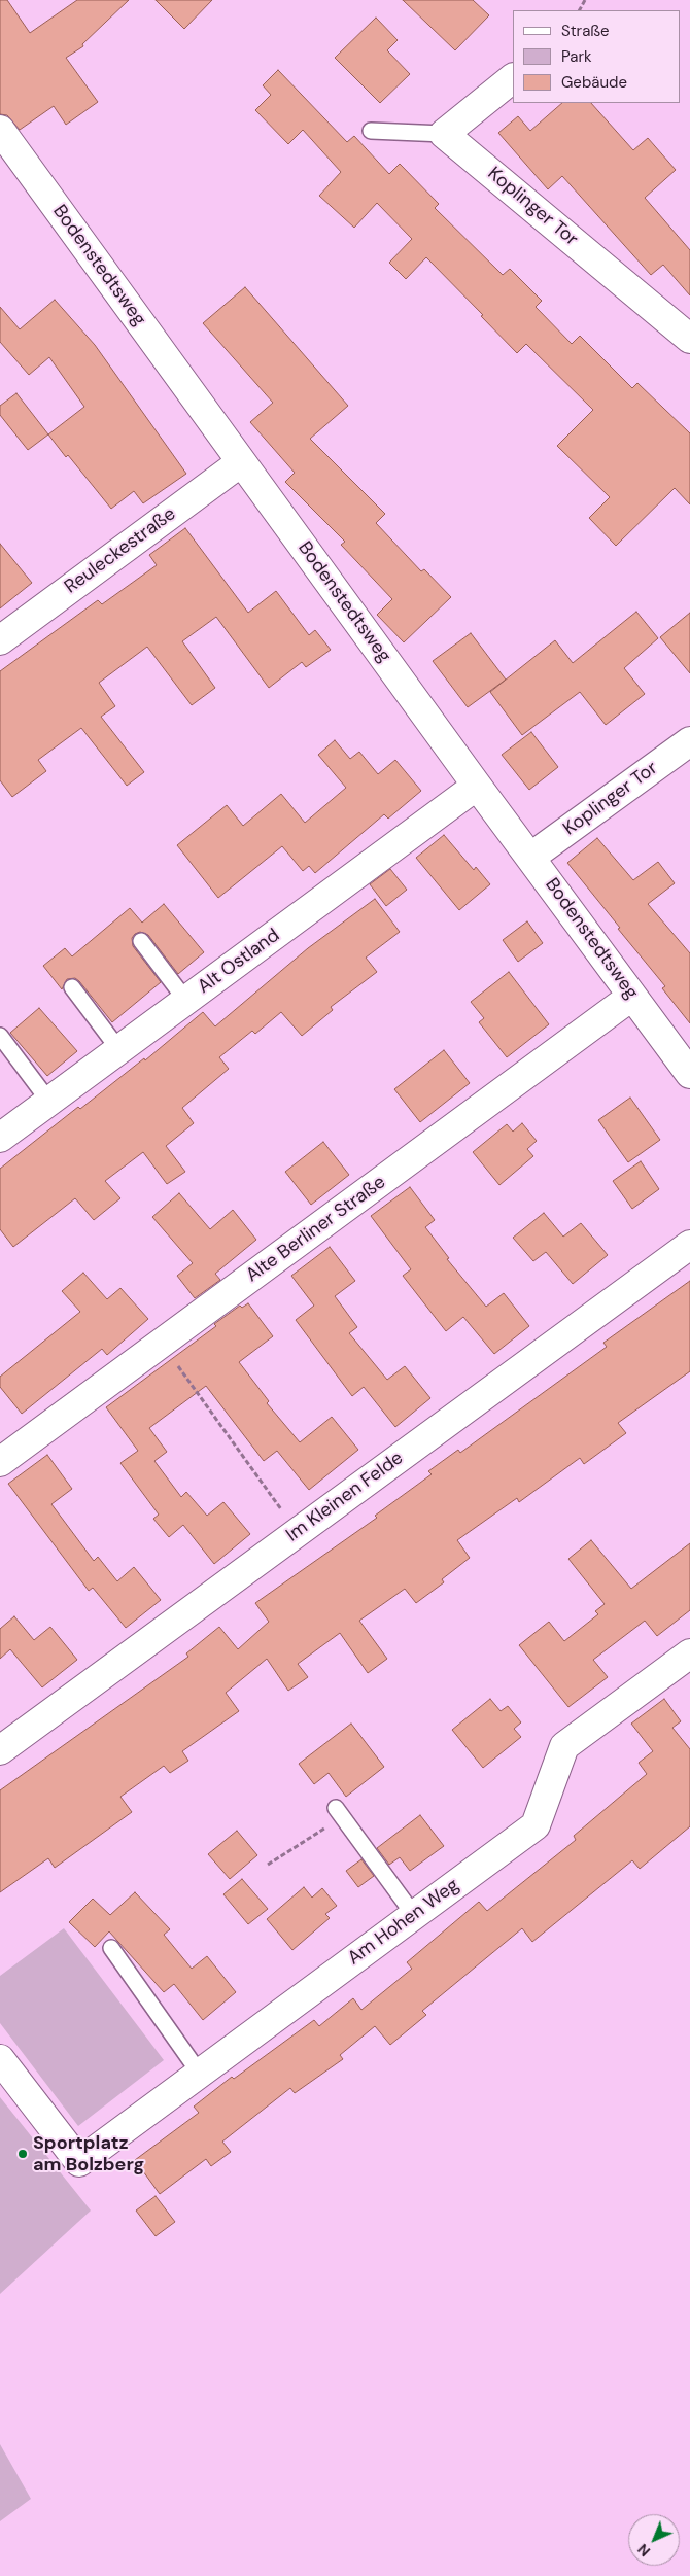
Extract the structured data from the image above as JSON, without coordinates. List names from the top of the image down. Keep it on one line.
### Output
{"streets":{"street":["Koplinger Tor","Bodenstedtsweg","Reuleckestraße","Alt Ostland","Alte Berliner Straße","Im Kleinen Felde","Am Hohen Weg"]},"crossings":[["Koplinger Tor","Bodenstedtsweg"],["Bodenstedtsweg","Reuleckestraße"],["Bodenstedtsweg","Alt Ostland"],["Bodenstedtsweg","Alte Berliner Straße"]],"places":["Sportplatz am Bolzberg"],"legend":["Straße","Park","Gebäude"],"north":"bottom left"}
